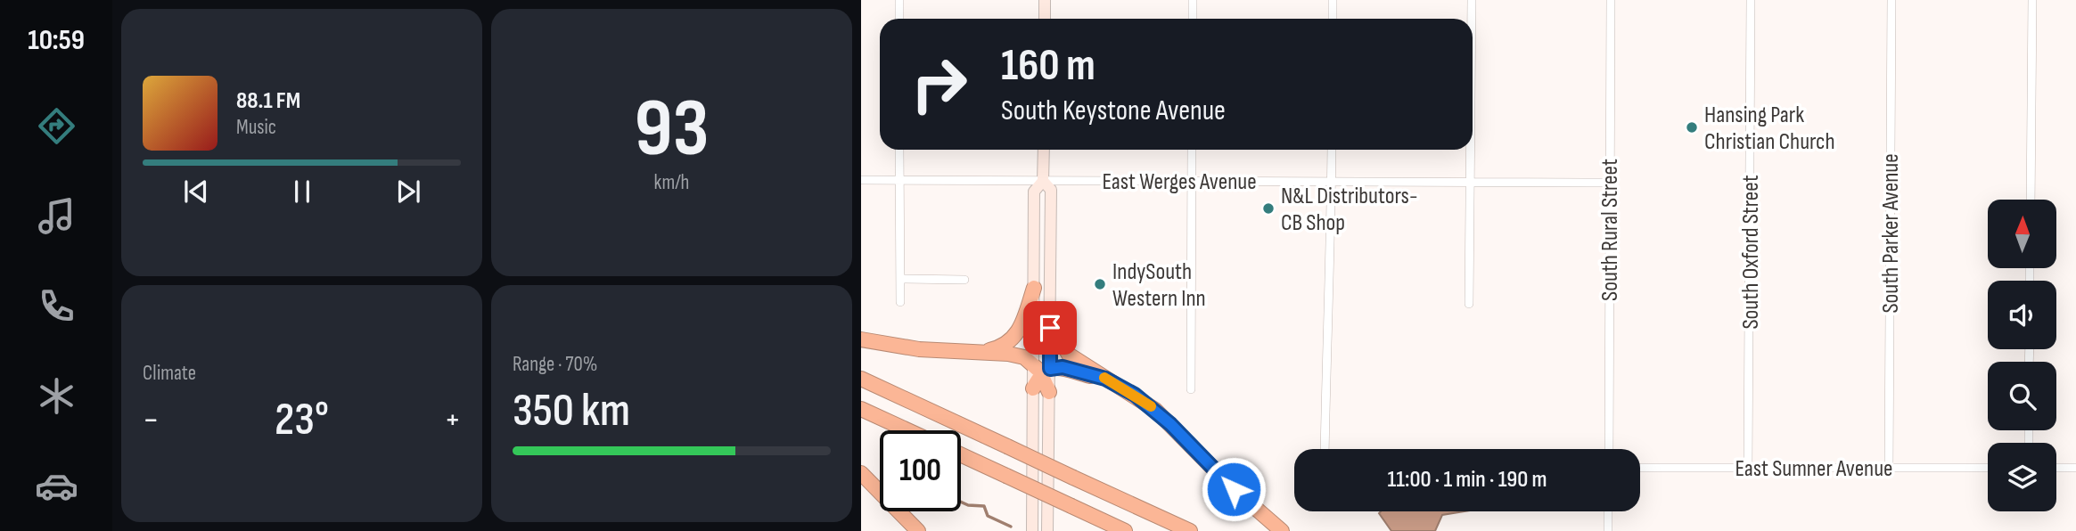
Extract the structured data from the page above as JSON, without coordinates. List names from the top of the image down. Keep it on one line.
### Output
{"streets":{"street":["East Werges Avenue","South Rural Street","South Parker Avenue","South Oxford Street","East Sumner Avenue"]},"crossings":[["East Werges Avenue","South Rural Street"],["South Parker Avenue","East Sumner Avenue"],["South Oxford Street","East Sumner Avenue"]],"places":["Hansing Park Christian Church","N&L Distributors- CB Shop","IndySouth Western Inn"],"north":"top","page":{"tabs":"10:59","tile":[["93","km/h"],"Climate",["Range · 70%","350 km"]],"turn":["160 m","South Keystone Avenue"],"song":["88.1 FM","Music"],"heat":["−","23°","+"],"limit":"100","trip":"11:00 · 1 min · 190 m"}}
